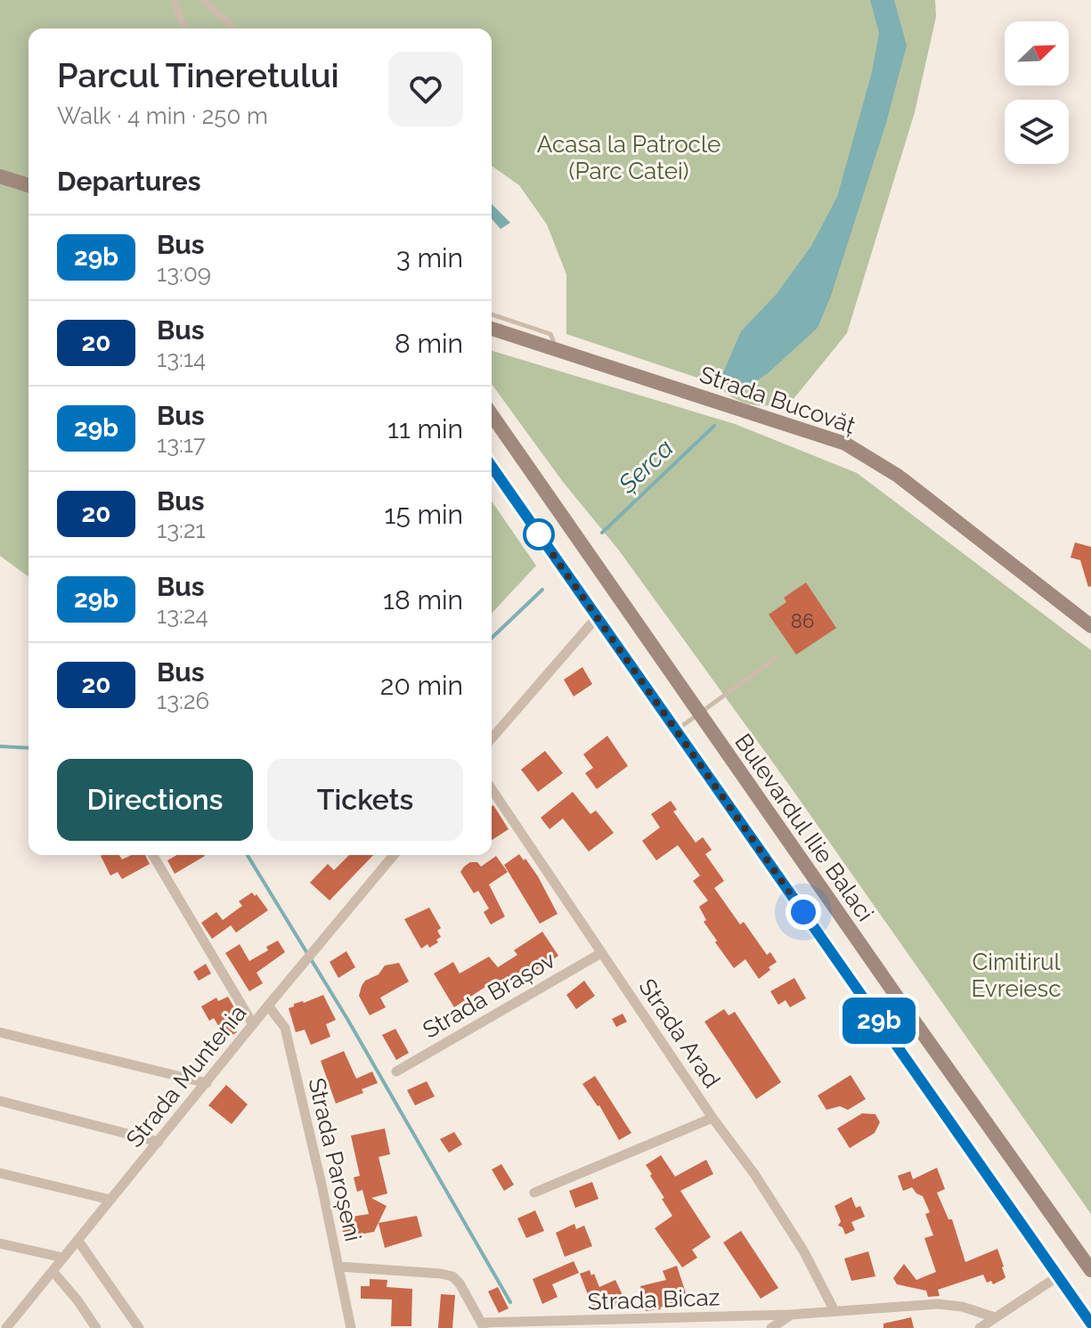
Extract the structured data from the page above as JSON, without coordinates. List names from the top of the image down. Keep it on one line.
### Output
{"streets":{"main road":["Strada Bucovăț","Bulevardul Ilie Balaci"],"street":["Strada Brașov","Strada Arad","Strada Muntenia","Strada Paroșeni","Strada Bicaz"]},"crossings":[["Strada Brașov","Strada Arad"],["Strada Arad","Strada Bicaz"],["Strada Muntenia","Strada Paroșeni"],["Strada Paroșeni","Strada Bicaz"]],"water":["Șerca"],"parks":["Acasa la Patrocle (Parc Catei)","Cimitirul Evreiesc"],"lines":["bus line 29b"],"house_numbers":["86"],"north":"top right","page":{"on_map":"29b","heading":[["Parcul Tineretului","Walk · 4 min · 250 m"],"Departures"],"list":[{"mark":"29b","name":"Bus","note":"13:09","value":"3 min"},{"mark":"20","name":"Bus","note":"13:14","value":"8 min"},{"mark":"29b","name":"Bus","note":"13:17","value":"11 min"},{"mark":"20","name":"Bus","note":"13:21","value":"15 min"},{"mark":"29b","name":"Bus","note":"13:24","value":"18 min"},{"mark":"20","name":"Bus","note":"13:26","value":"20 min"}],"buttons":["Directions","Tickets"]}}
